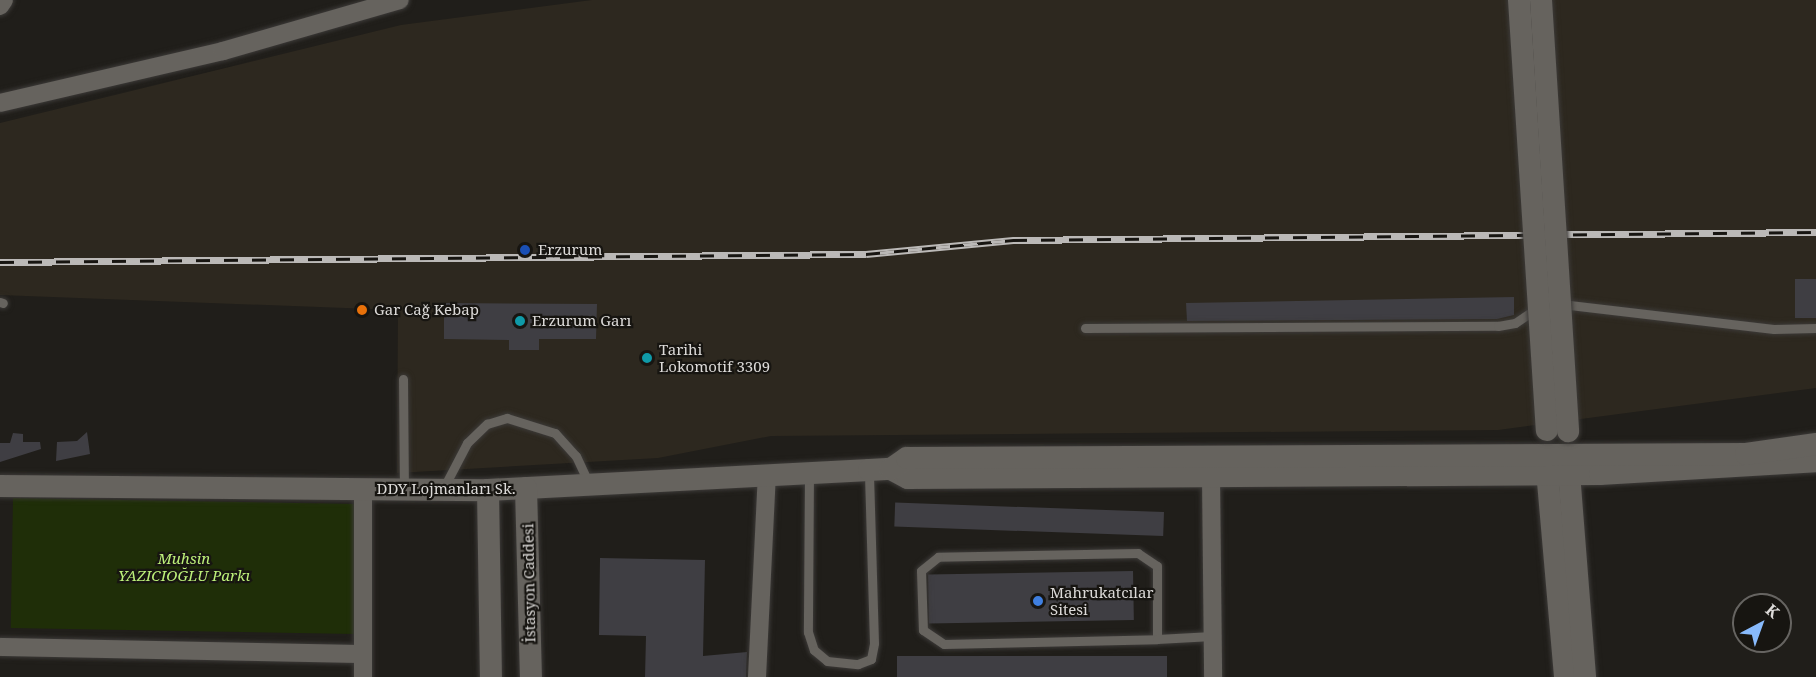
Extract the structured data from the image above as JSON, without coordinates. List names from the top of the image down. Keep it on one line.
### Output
{"streets":{"street":["DDY Lojmanları Sk.","İstasyon Caddesi"]},"crossings":[["DDY Lojmanları Sk.","İstasyon Caddesi"]],"parks":["Muhsin YAZICIOĞLU Parkı"],"places":["Erzurum","Gar Cağ Kebap","Erzurum Garı","Tarihi Lokomotif 3309","Mahrukatcılar Sitesi"],"north":"top right"}
